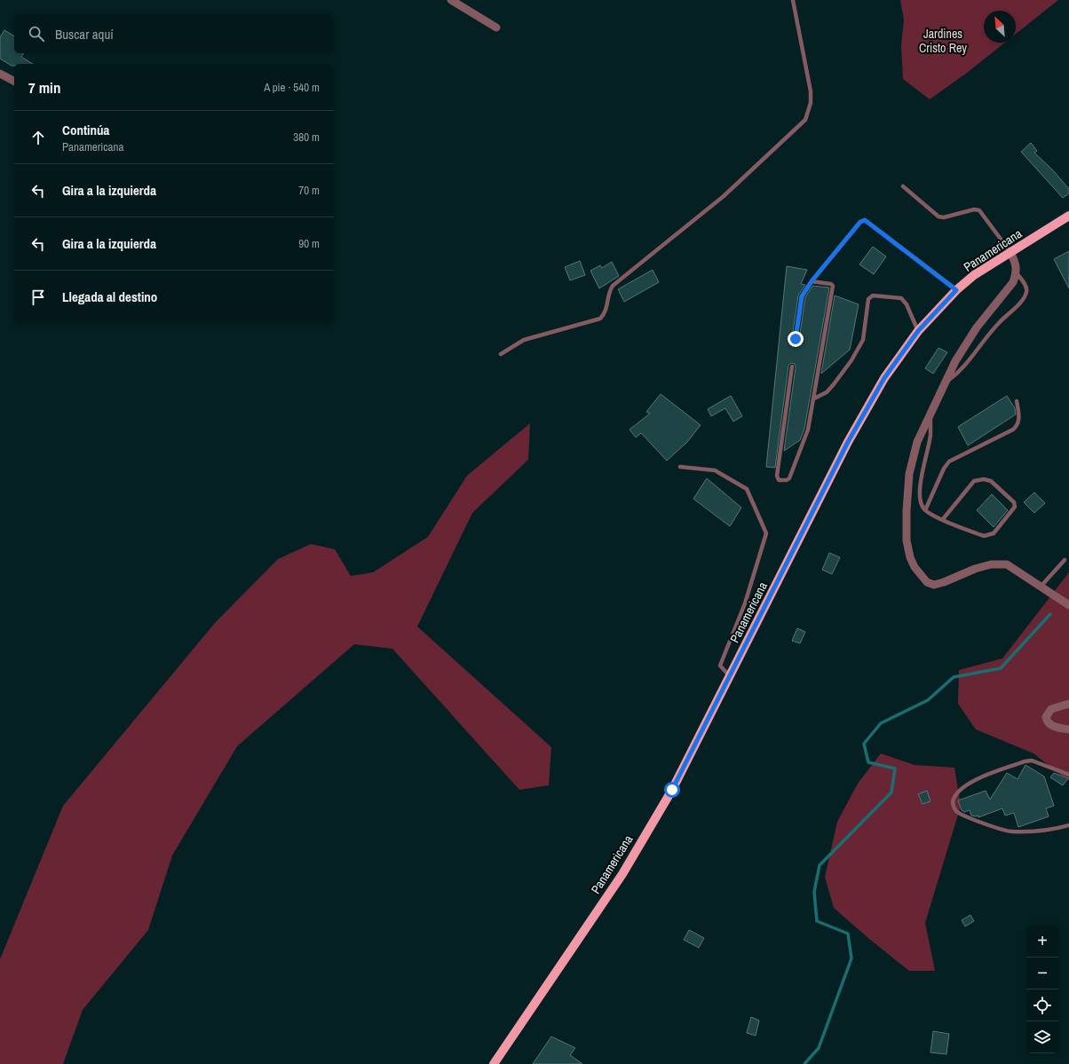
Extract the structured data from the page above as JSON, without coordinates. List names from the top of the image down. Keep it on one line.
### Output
{"streets":{"main road":["Panamericana"]},"parks":["Jardines Cristo Rey"],"north":"top left","page":{"search":"Buscar aquí","heading":["7 min","A pie · 540 m"],"list":[["Continúa","Panamericana","380 m"],["Gira a la izquierda","70 m"],["Gira a la izquierda","90 m"],"Llegada al destino"],"map_buttons":["+","−"]}}
